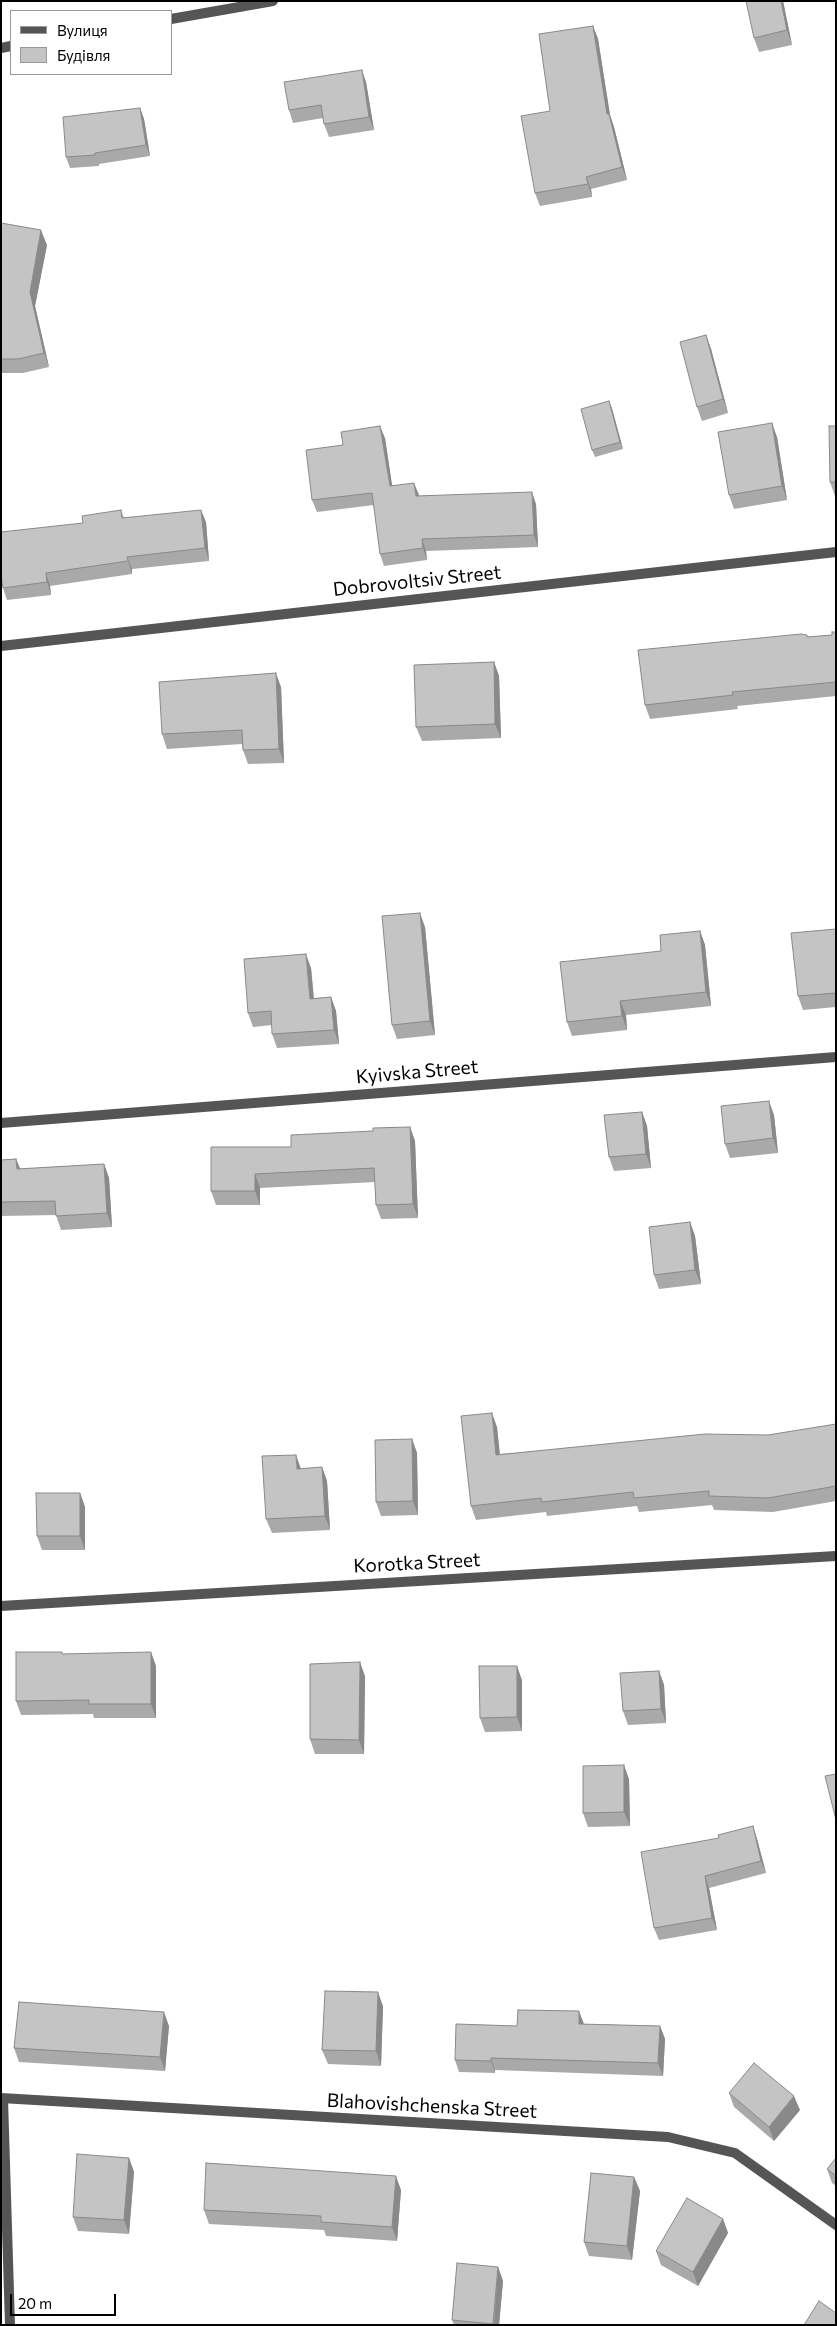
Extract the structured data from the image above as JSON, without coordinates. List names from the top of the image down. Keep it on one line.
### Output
{"streets":{"street":["Dobrovoltsiv Street","Kyivska Street","Korotka Street","Blahovishchenska Street"]},"legend":["Вулиця","Будівля"],"scale_bar":"20 m"}
